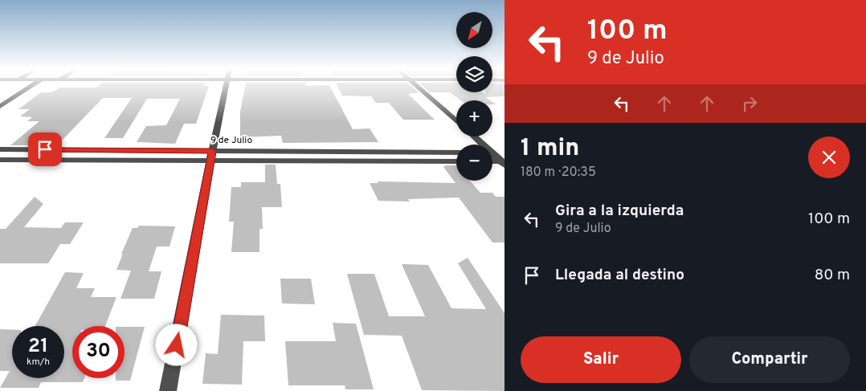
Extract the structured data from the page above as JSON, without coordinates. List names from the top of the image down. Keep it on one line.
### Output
{"streets":{"street":["9 de Julio"]},"north":"bottom left","page":{"turn":["100 m","9 de Julio"],"map_buttons":["+","−"],"heading":["1 min","180 m · 20:35"],"list":[{"name":"Gira a la izquierda","note":"9 de Julio","value":"100 m"},{"name":"Llegada al destino","value":"80 m"}],"speed":"21 km/h","limit":"30","buttons":["Salir","Compartir"]}}
